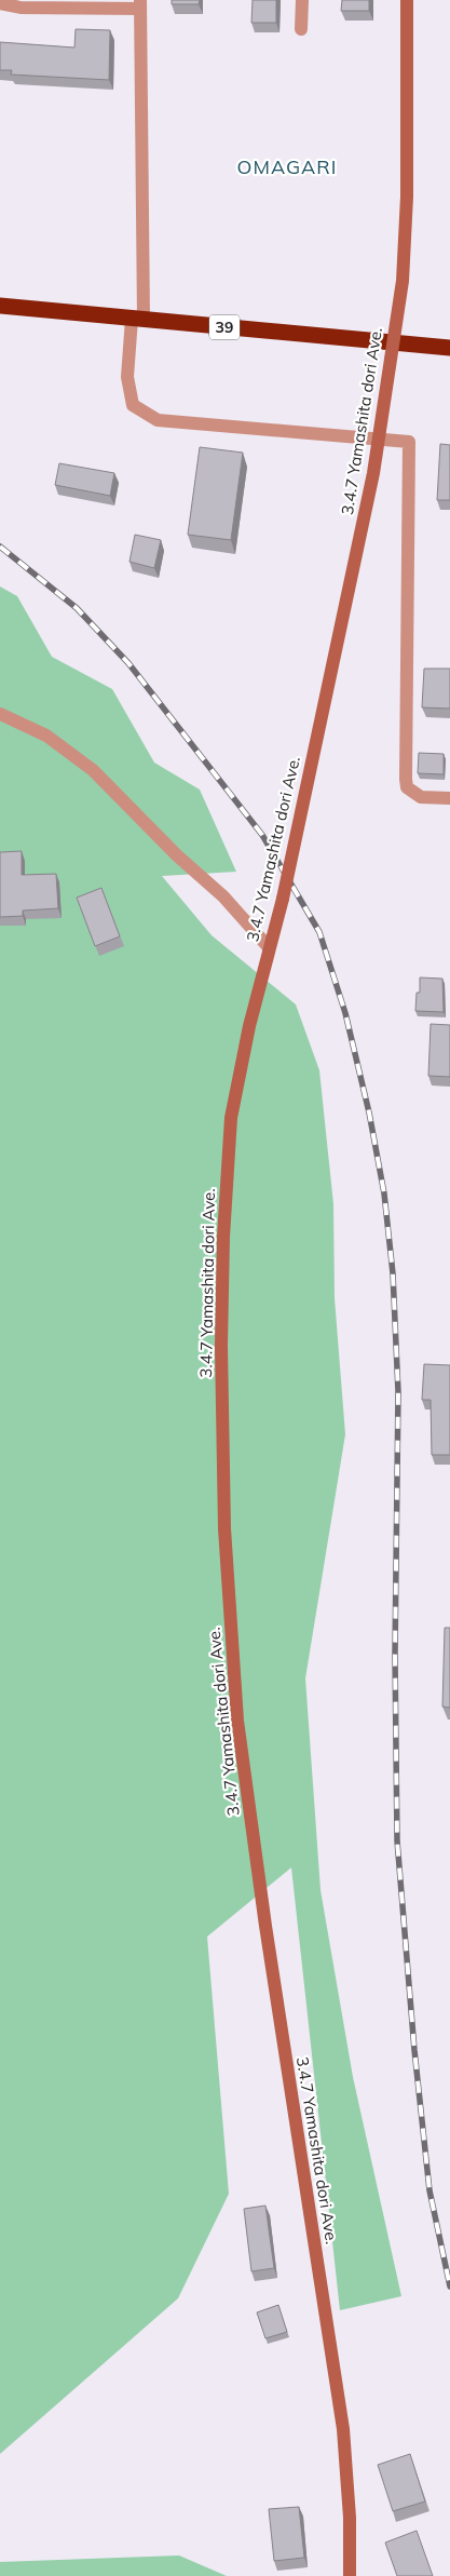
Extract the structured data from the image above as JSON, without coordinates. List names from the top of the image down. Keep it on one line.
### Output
{"streets":{"highway":["39"],"street":["3.4.7 Yamashita dori Ave."]},"districts":["OMAGARI"]}
